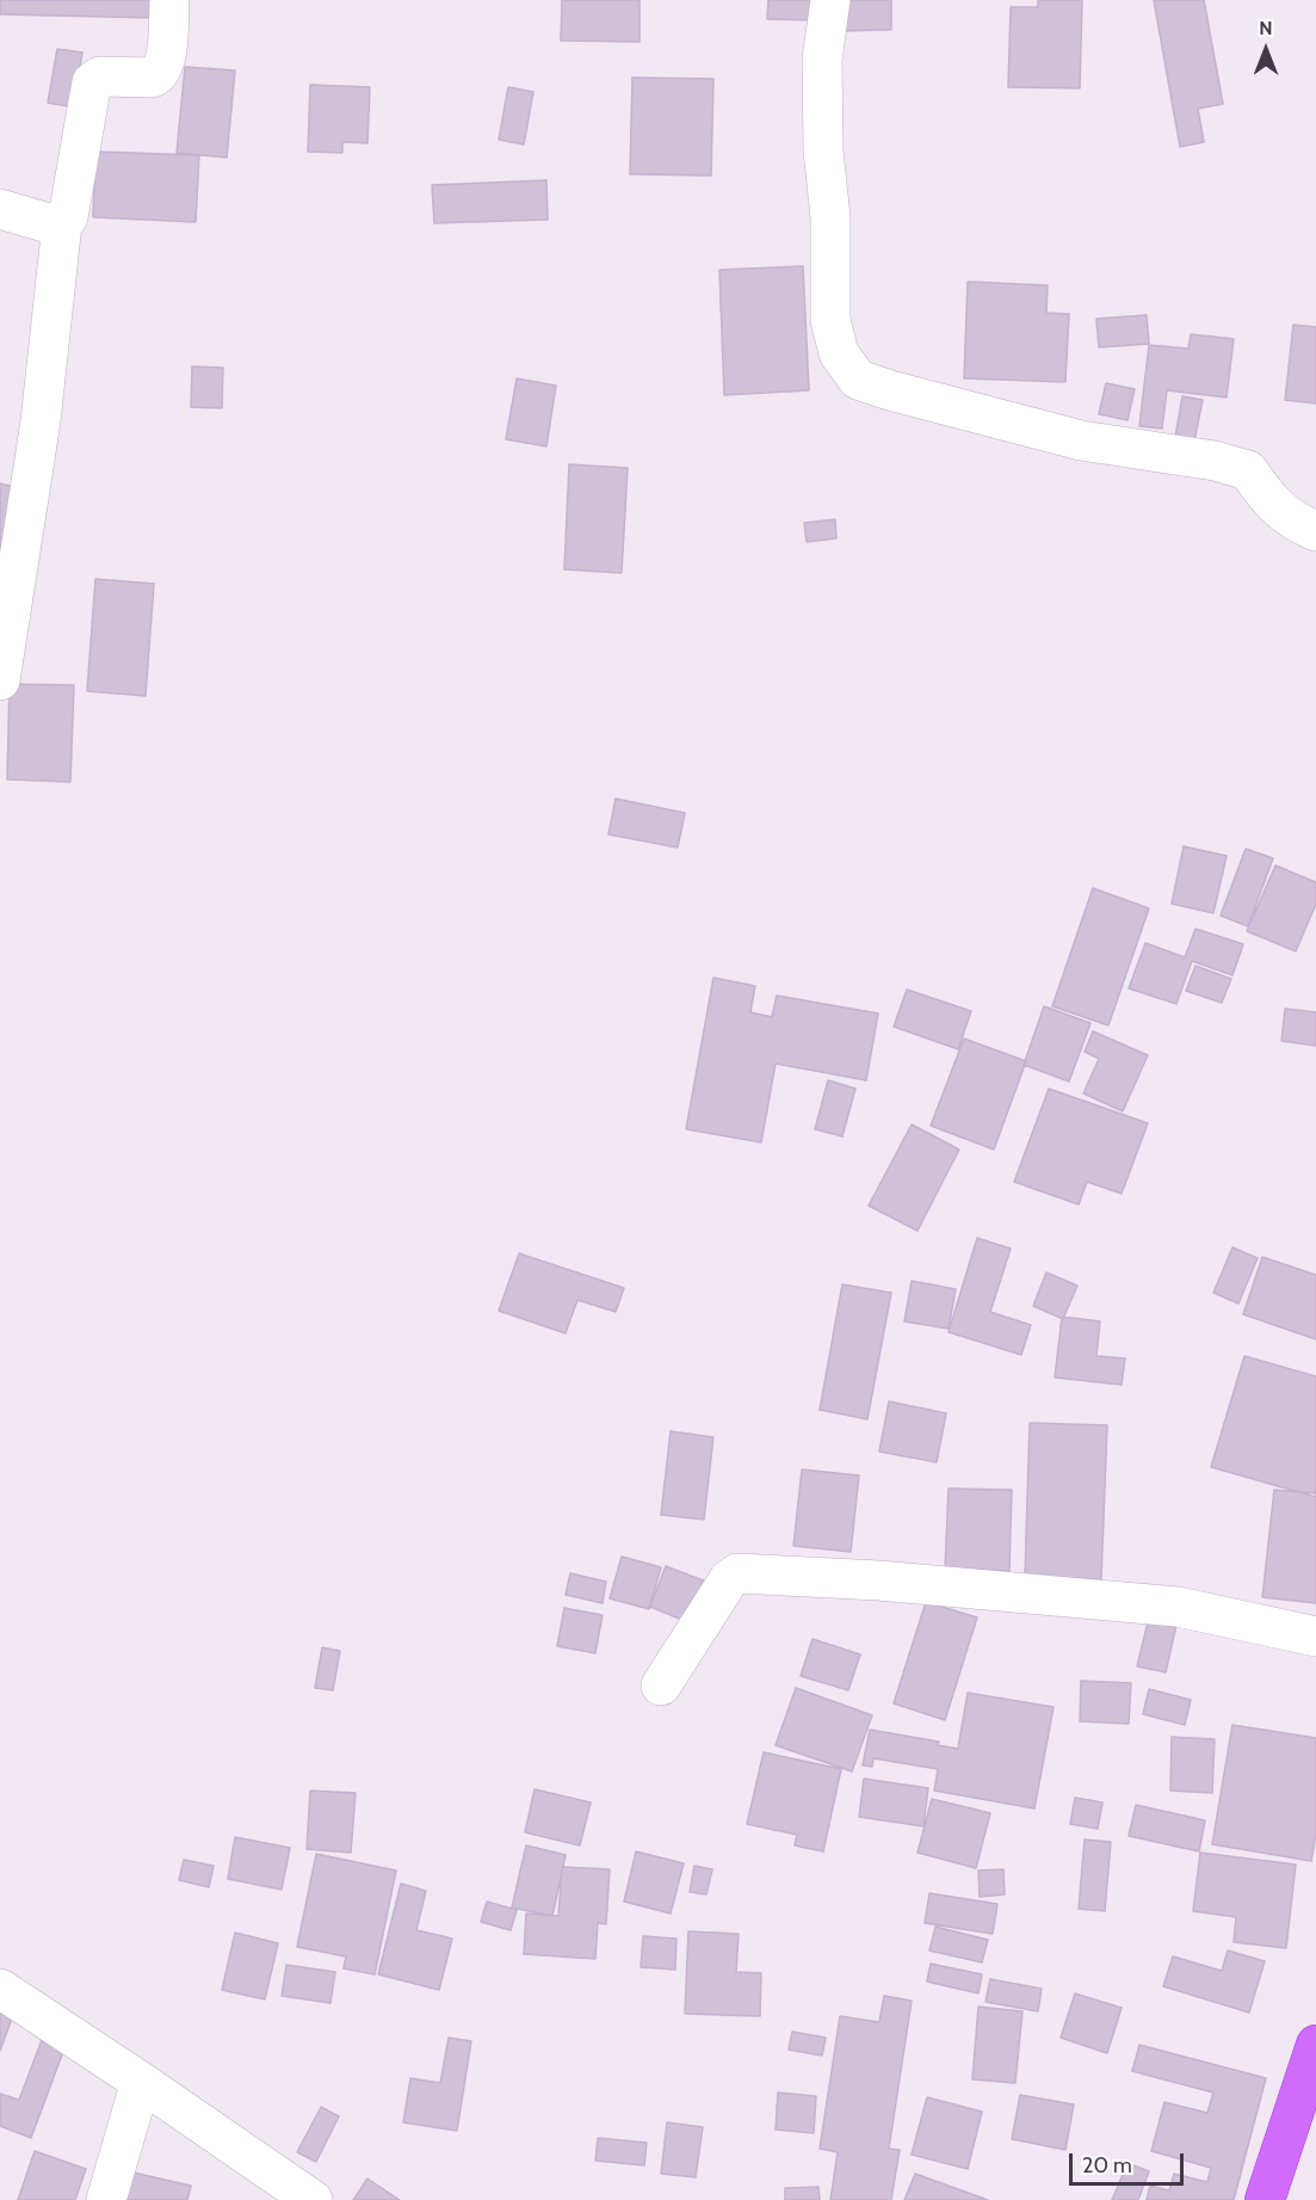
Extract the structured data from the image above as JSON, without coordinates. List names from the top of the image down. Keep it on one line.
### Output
{"scale_bar":"20 m","north":"top"}
